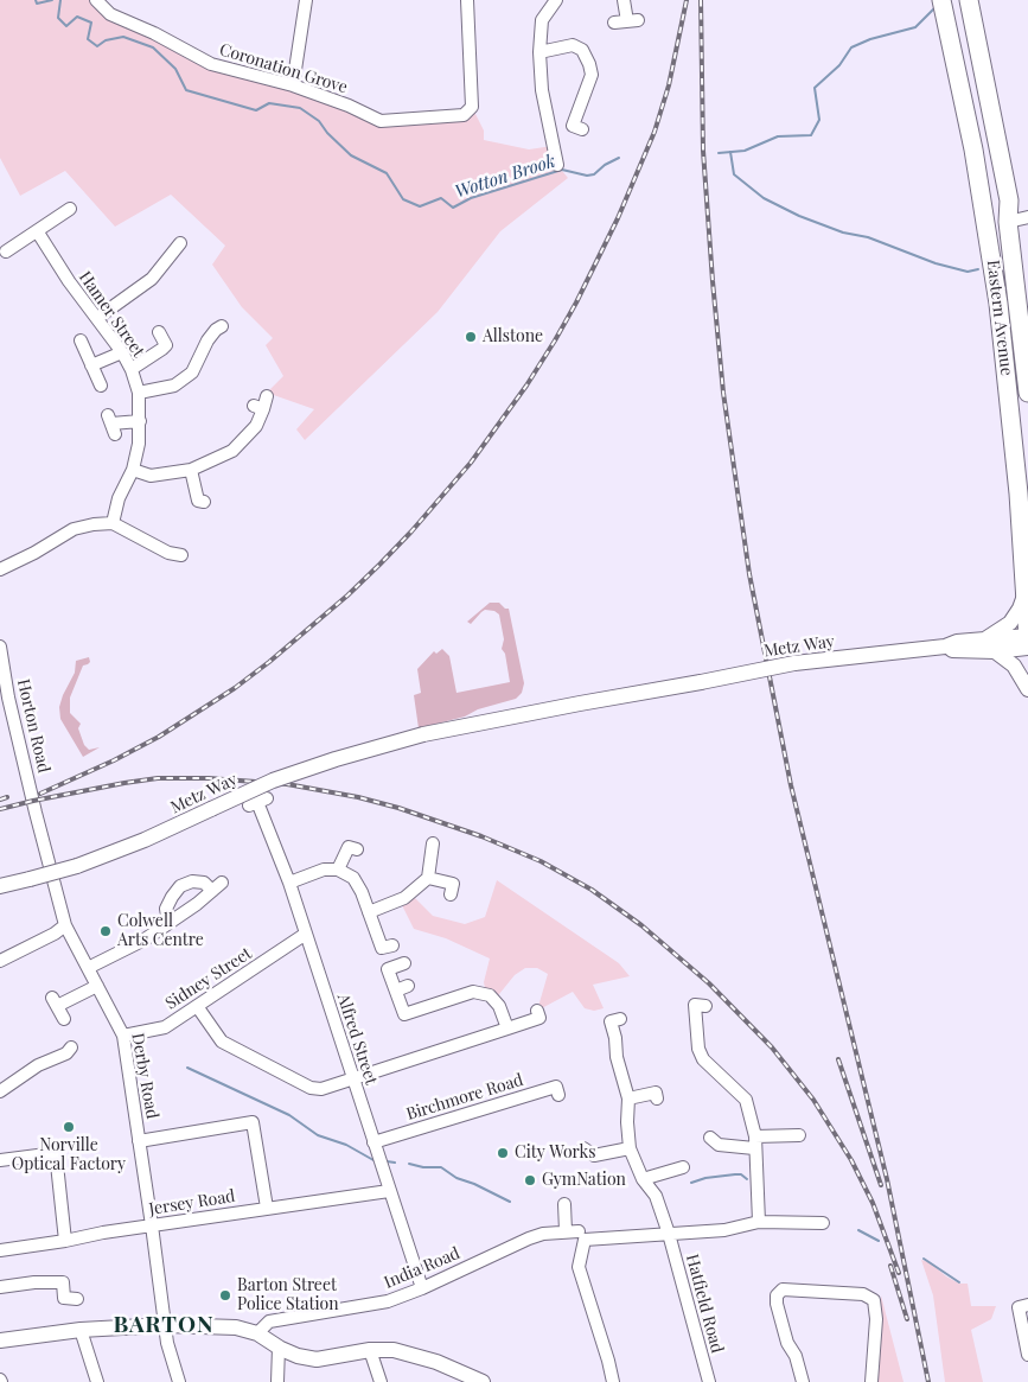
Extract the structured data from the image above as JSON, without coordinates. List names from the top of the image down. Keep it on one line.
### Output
{"streets":{"highway":["Eastern Avenue"],"main road":["Metz Way"],"street":["Coronation Grove","Hamer Street","Horton Road","Sidney Street","Alfred Street","Derby Road","Birchmore Road","Jersey Road","India Road","Hatfield Road"]},"crossings":[["Eastern Avenue","Metz Way"],["Horton Road","Derby Road"],["Sidney Street","Alfred Street"],["Sidney Street","Derby Road"],["Alfred Street","Birchmore Road"],["Alfred Street","Jersey Road"],["Alfred Street","India Road"],["Derby Road","Jersey Road"],["India Road","Hatfield Road"]],"districts":["BARTON"],"water":["Wotton Brook"],"places":["Allstone","Colwell Arts Centre","Norville Optical Factory","City Works","GymNation","Barton Street Police Station"]}
